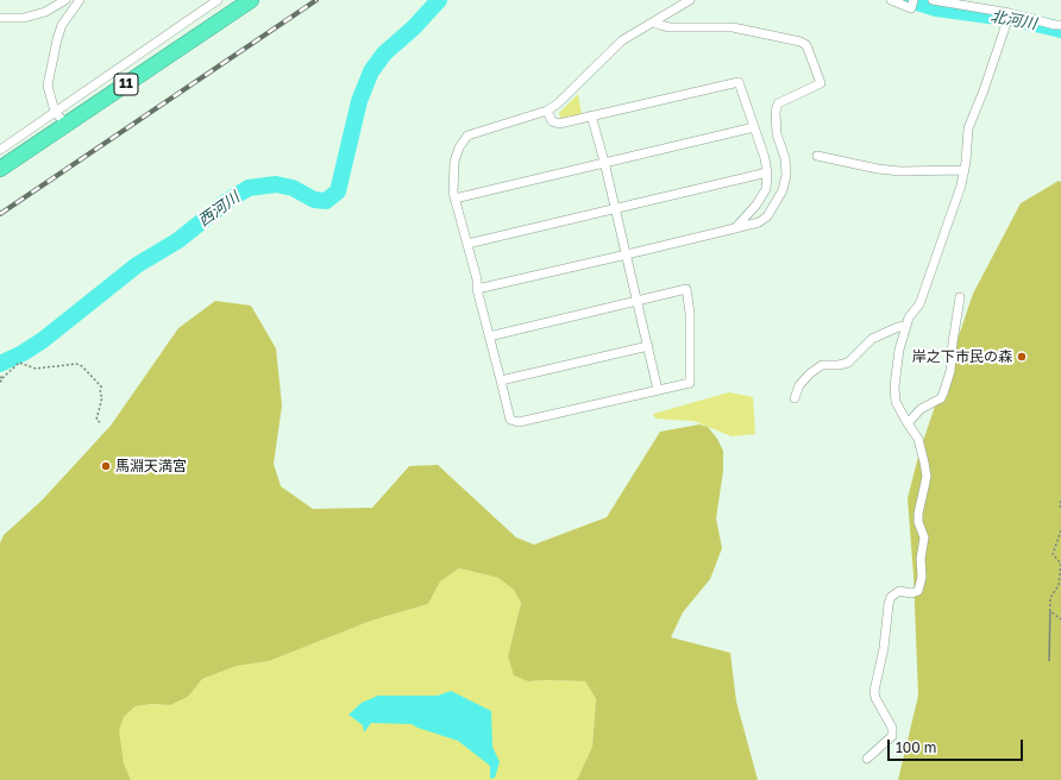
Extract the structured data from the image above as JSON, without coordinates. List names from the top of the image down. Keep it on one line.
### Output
{"streets":{"highway":["11"]},"water":["北河川","西河川"],"places":["岸之下市民の森","馬淵天満宮"],"scale_bar":"100 m"}
